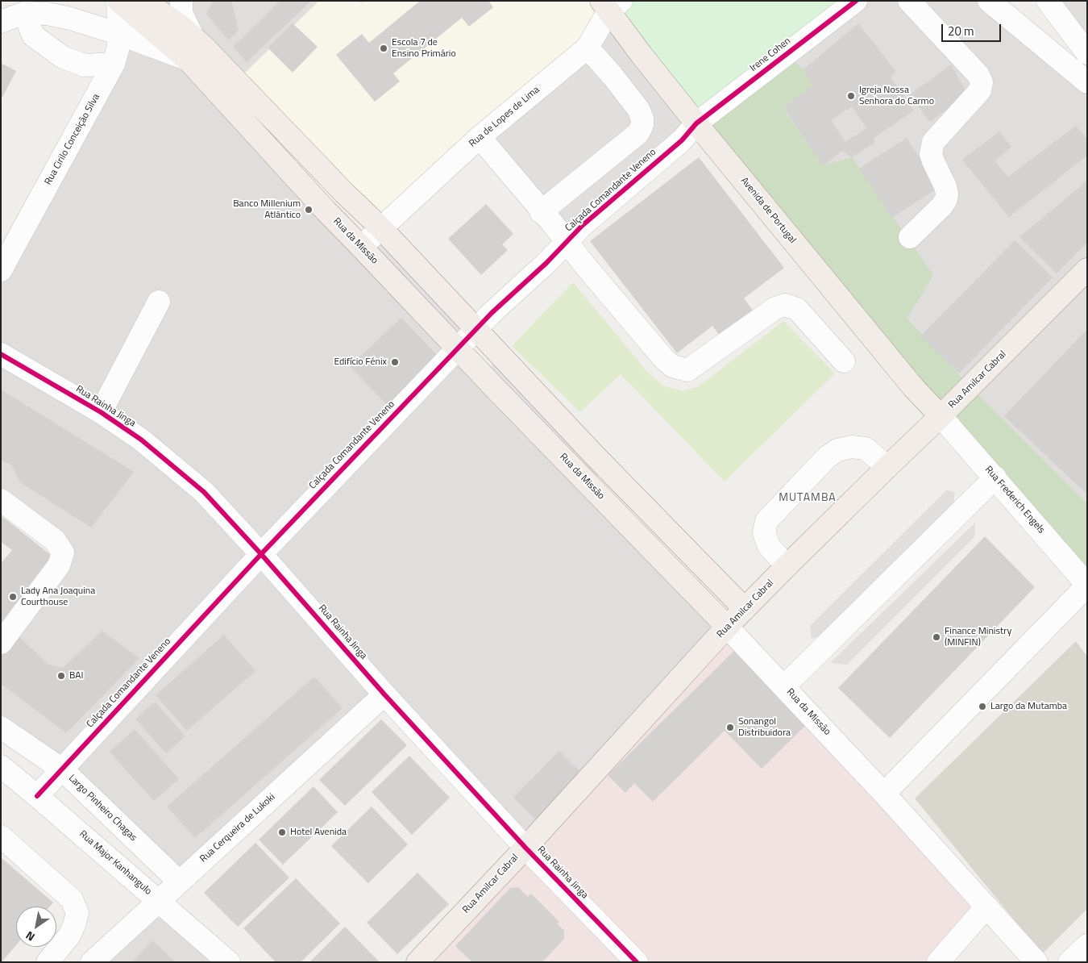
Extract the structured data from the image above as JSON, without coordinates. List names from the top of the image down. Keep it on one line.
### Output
{"streets":{"main road":["Avenida de Portugal","Rua da Missão","Rua Amilcar Cabral"],"street":["Irene Cohen","Rua de Lopes de Lima","Rua Cirilo Conceição Silva","Calçada Comandante Veneno","Rua Rainha Jinga","Rua Frederich Engels","Largo Pinheiro Chagas","Rua Cerqueira de Lukoki","Rua Major Kanhangulo"]},"crossings":[["Irene Cohen","Calçada Comandante Veneno"],["Irene Cohen","Avenida de Portugal"],["Rua de Lopes de Lima","Avenida de Portugal"],["Rua de Lopes de Lima","Rua da Missão"],["Rua Cirilo Conceição Silva","Rua da Missão"],["Calçada Comandante Veneno","Avenida de Portugal"],["Calçada Comandante Veneno","Rua da Missão"],["Calçada Comandante Veneno","Rua Rainha Jinga"],["Calçada Comandante Veneno","Largo Pinheiro Chagas"],["Calçada Comandante Veneno","Rua Major Kanhangulo"],["Avenida de Portugal","Rua Amilcar Cabral"],["Avenida de Portugal","Rua Frederich Engels"],["Rua da Missão","Rua Amilcar Cabral"],["Rua Amilcar Cabral","Rua Rainha Jinga"],["Rua Amilcar Cabral","Rua Frederich Engels"],["Rua Rainha Jinga","Rua Cerqueira de Lukoki"],["Largo Pinheiro Chagas","Rua Cerqueira de Lukoki"],["Rua Cerqueira de Lukoki","Rua Major Kanhangulo"]],"districts":["MUTAMBA"],"places":["Escola 7 de Ensino Primário","Igreja Nossa Senhora do Carmo","Banco Millenium Atlântico","Edifício Fénix","Lady Ana Joaquina Courthouse","Finance Ministry (MINFIN)","BAI","Largo da Mutamba","Sonangol Distribuidora","Hotel Avenida"],"scale_bar":"20 m","north":"bottom left"}
